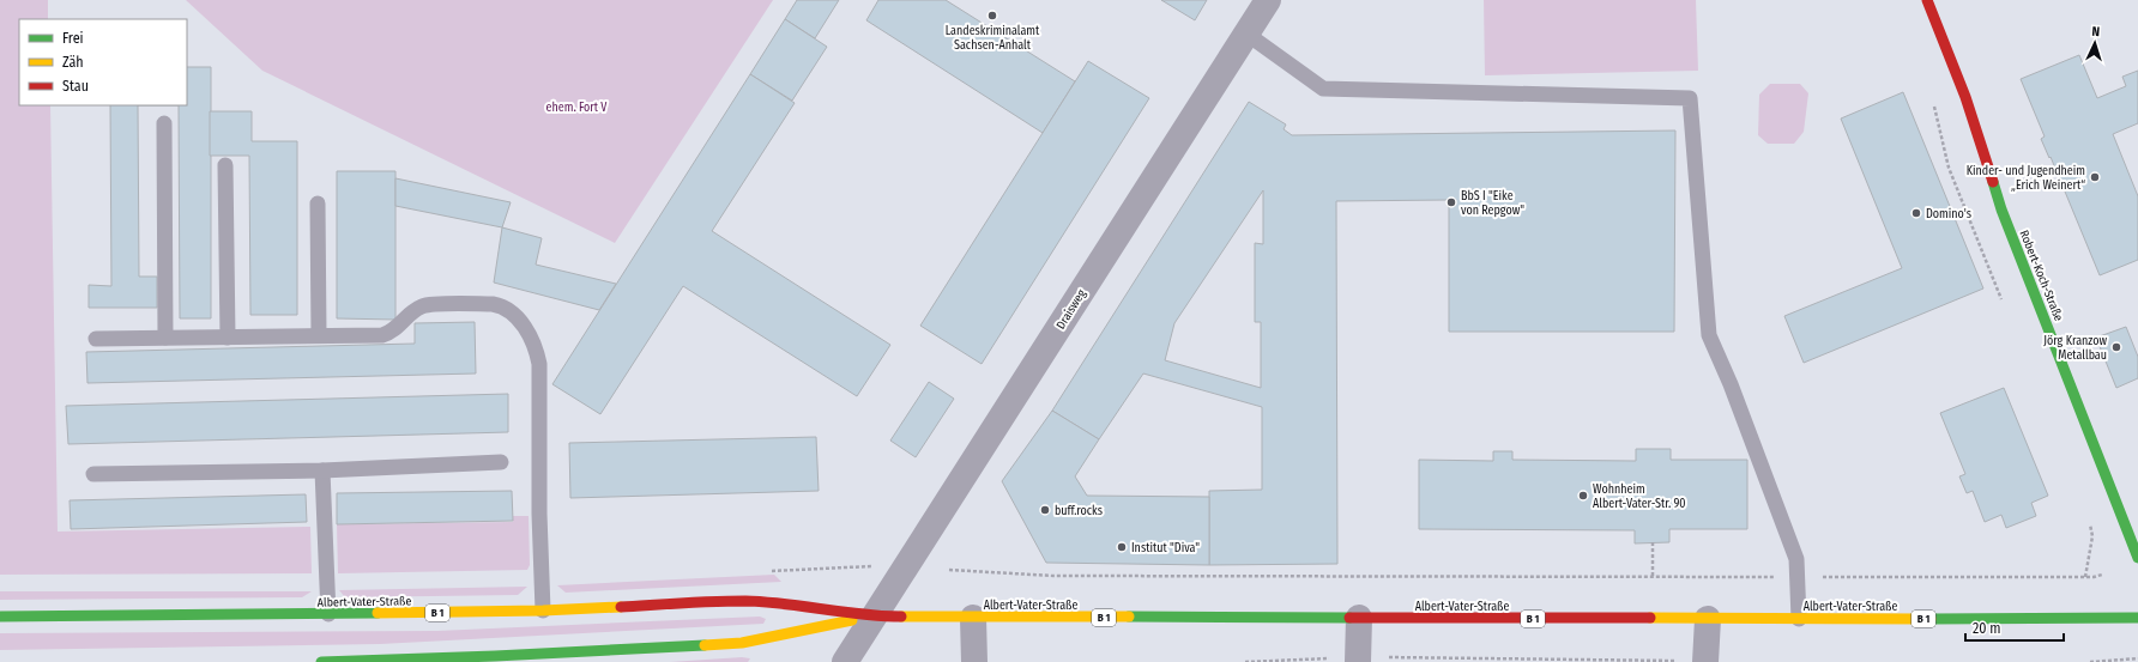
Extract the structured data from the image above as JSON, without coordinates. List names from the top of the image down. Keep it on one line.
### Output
{"streets":{"main road":["Robert-Koch-Straße","Albert-Vater-Straße","B 1"],"street":["Draisweg"]},"crossings":[["Draisweg","Albert-Vater-Straße"]],"parks":["ehem. Fort V"],"places":["Landeskriminalamt Sachsen-Anhalt","Kinder- und Jugendheim „Erich Weinert“","BbS I \"Eike von Repgow\"","Domino's","Jörg Kranzow Metallbau","Wohnheim Albert-Vater-Str. 90","buff.rocks","Institut \"Diva\""],"legend":["Frei","Zäh","Stau"],"scale_bar":"20 m","north":"top"}
